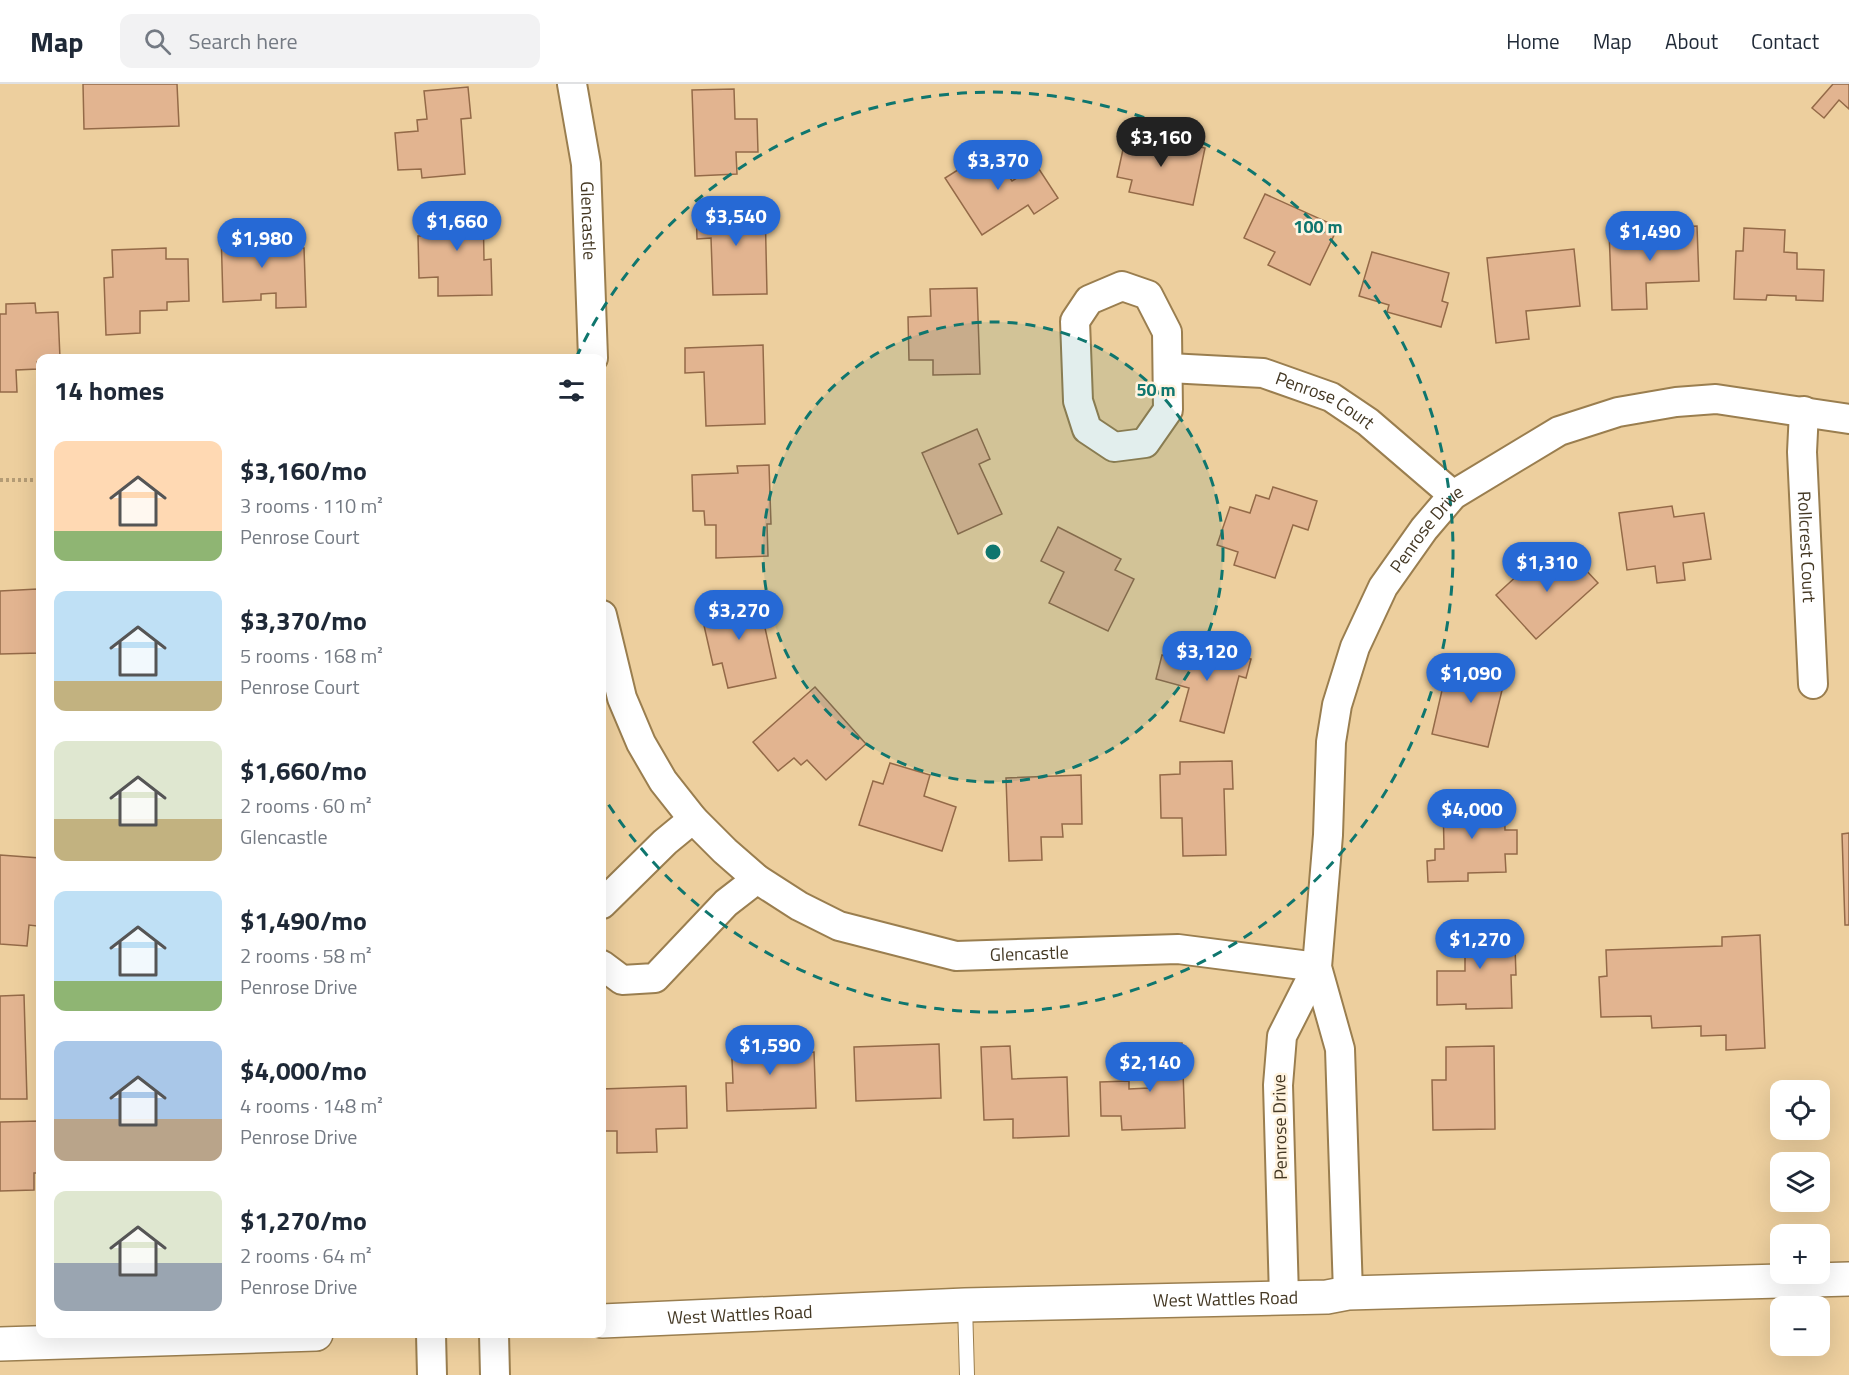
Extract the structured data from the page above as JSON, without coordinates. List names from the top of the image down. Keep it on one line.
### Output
{"streets":{"street":["Glencastle","Penrose Court","Penrose Drive","Rollcrest Court","West Wattles Road"]},"crossings":[["Glencastle","Penrose Drive"],["Penrose Court","Penrose Drive"],["Penrose Drive","Rollcrest Court"],["Penrose Drive","West Wattles Road"]],"page":{"header":"Map","search":"Search here","nav":["Home","Map","About","Contact"],"price":["$3,160","$3,370","$3,540","$1,660","$1,490","$1,980","$1,310","$3,270","$3,120","$1,090","$4,000","$1,270","$1,590","$2,140"],"heading":"14 homes","list":[{"name":"$3,160/mo","note":"3 rooms · 110 m² · Penrose Court"},{"name":"$3,370/mo","note":"5 rooms · 168 m² · Penrose Court"},{"name":"$1,660/mo","note":"2 rooms · 60 m² · Glencastle"},{"name":"$1,490/mo","note":"2 rooms · 58 m² · Penrose Drive"},{"name":"$4,000/mo","note":"4 rooms · 148 m² · Penrose Drive"},{"name":"$1,270/mo","note":"2 rooms · 64 m² · Penrose Drive"}],"map_buttons":["+","−"]},"rings":["100 m","50 m"]}
